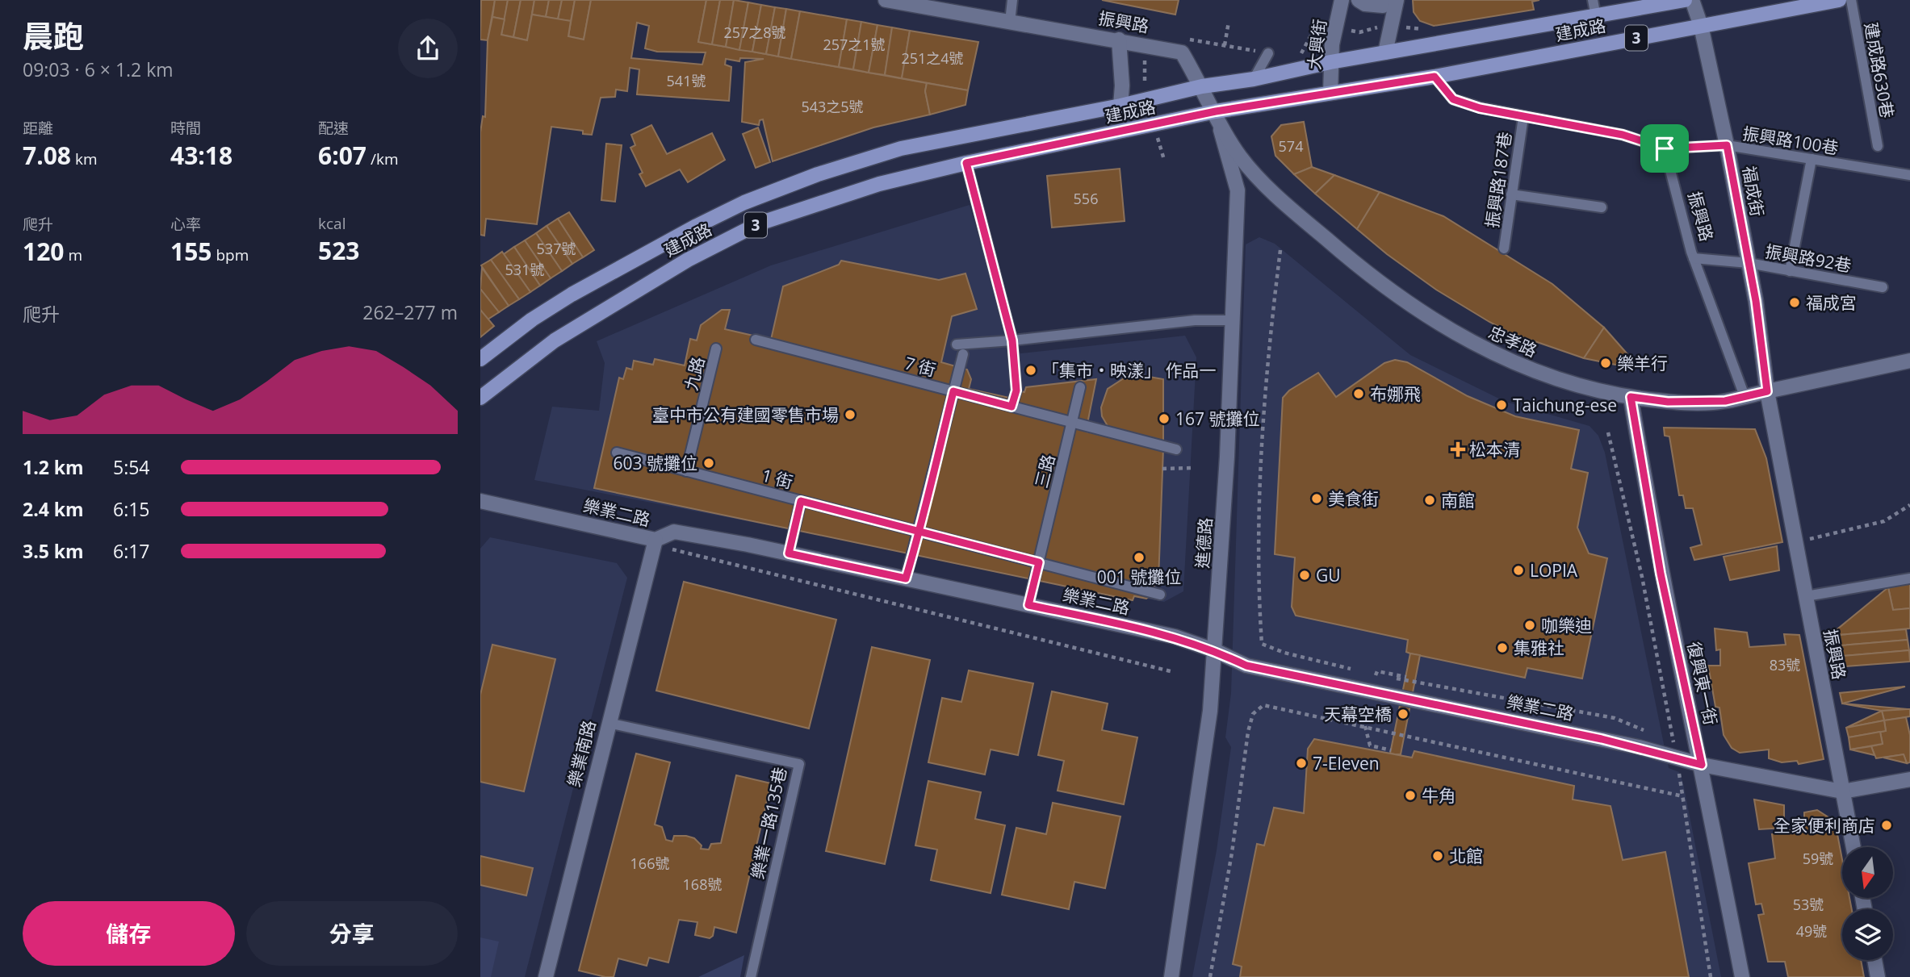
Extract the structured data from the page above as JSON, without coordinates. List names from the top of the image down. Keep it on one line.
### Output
{"streets":{"main road":["建成路","3"],"street":["振興路","大興街","福成街","忠孝路","樂業二路","進德路","復興東一街","樂業南路"],"lane":["建成路630巷","振興路100巷","振興路187巷","振興路92巷","7 街","九路","三路","1 街","樂業一路135巷"]},"crossings":[["振興路","建成路"],["振興路","振興路100巷"],["振興路","福成街"],["振興路","振興路92巷"],["振興路","忠孝路"],["振興路","樂業二路"],["建成路","大興街"],["建成路","福成街"],["建成路","忠孝路"],["建成路","進德路"],["振興路100巷","福成街"],["福成街","振興路92巷"],["福成街","忠孝路"],["忠孝路","進德路"],["忠孝路","復興東一街"],["7 街","三路"],["九路","1 街"],["三路","1 街"],["三路","樂業二路"],["樂業二路","進德路"],["樂業二路","復興東一街"],["樂業二路","樂業南路"],["樂業南路","樂業一路135巷"]],"places":{"other":["福成宮","樂羊行","「集市‧映漾」 作品一","布娜飛","Taichung-ese","臺中市公有建國零售市場","167 號攤位","603 號攤位","美食街","南館","001 號攤位","LOPIA","GU","咖樂迪","集雅社","天幕空橋","7-Eleven","牛角","全家便利商店","北館"],"health":["松本清"]},"house_numbers":["257之8號","257之1號","251之4號","541號","543之5號","574","556","537號","531號","83號","59號","166號","168號","53號","49號"],"north":"bottom","page":{"heading":["晨跑","09:03 · 6 × 1.2 km"],"stats":[["距離","7.08 km"],["時間","43:18"],["配速","6:07 /km"],["爬升","120 m"],["心率","155 bpm"],["kcal","523"]],"chart":["爬升","262–277 m"],"list":[{"name":"1.2 km","note":"5:54"},{"name":"2.4 km","note":"6:15"},{"name":"3.5 km","note":"6:17"}],"buttons":["儲存","分享"]}}
